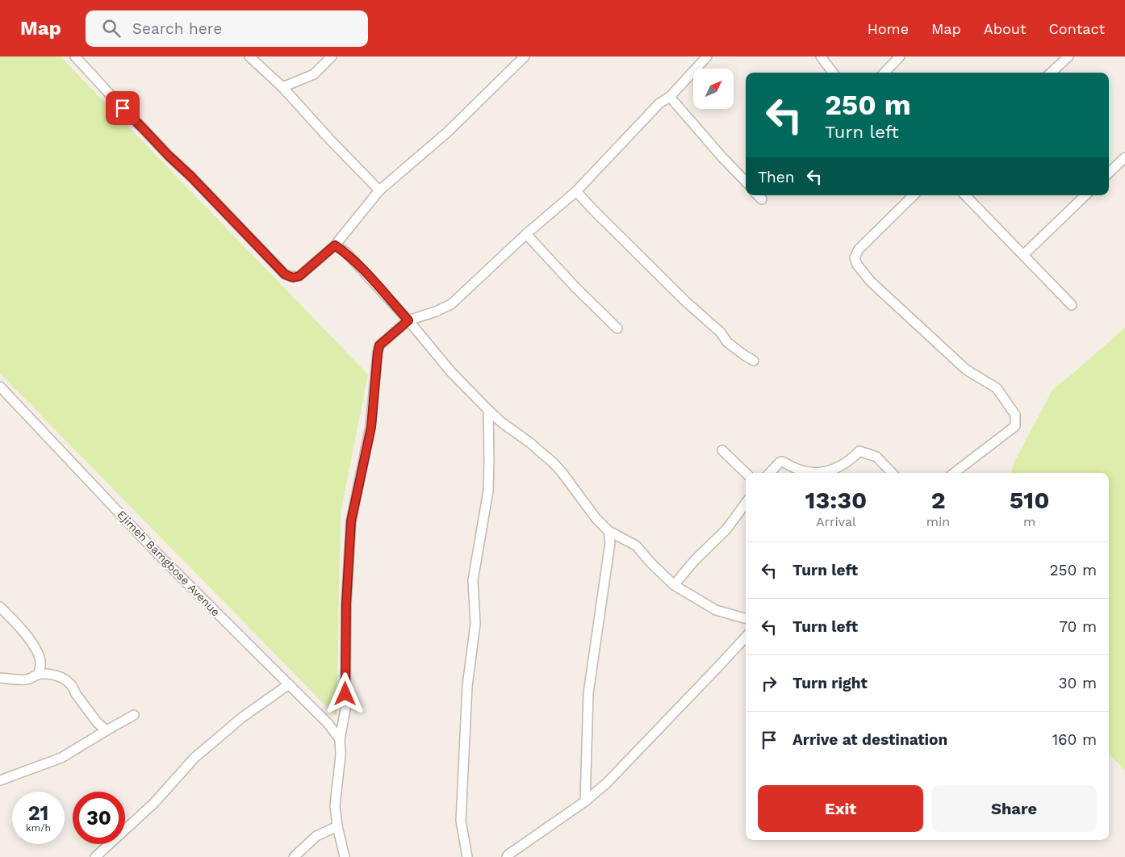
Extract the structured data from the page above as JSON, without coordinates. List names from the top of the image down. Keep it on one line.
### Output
{"streets":{"street":["Ejimeh Bamgbose Avenue"]},"north":"top right","page":{"header":"Map","search":"Search here","nav":["Home","Map","About","Contact"],"turn":["250 m","Turn left"],"then":"Then","eta":["13:30","Arrival","2","min","510","m"],"list":[{"name":"Turn left","value":"250 m"},{"name":"Turn left","value":"70 m"},{"name":"Turn right","value":"30 m"},{"name":"Arrive at destination","value":"160 m"}],"buttons":["Exit","Share"],"speed":"21 km/h","limit":"30"}}
